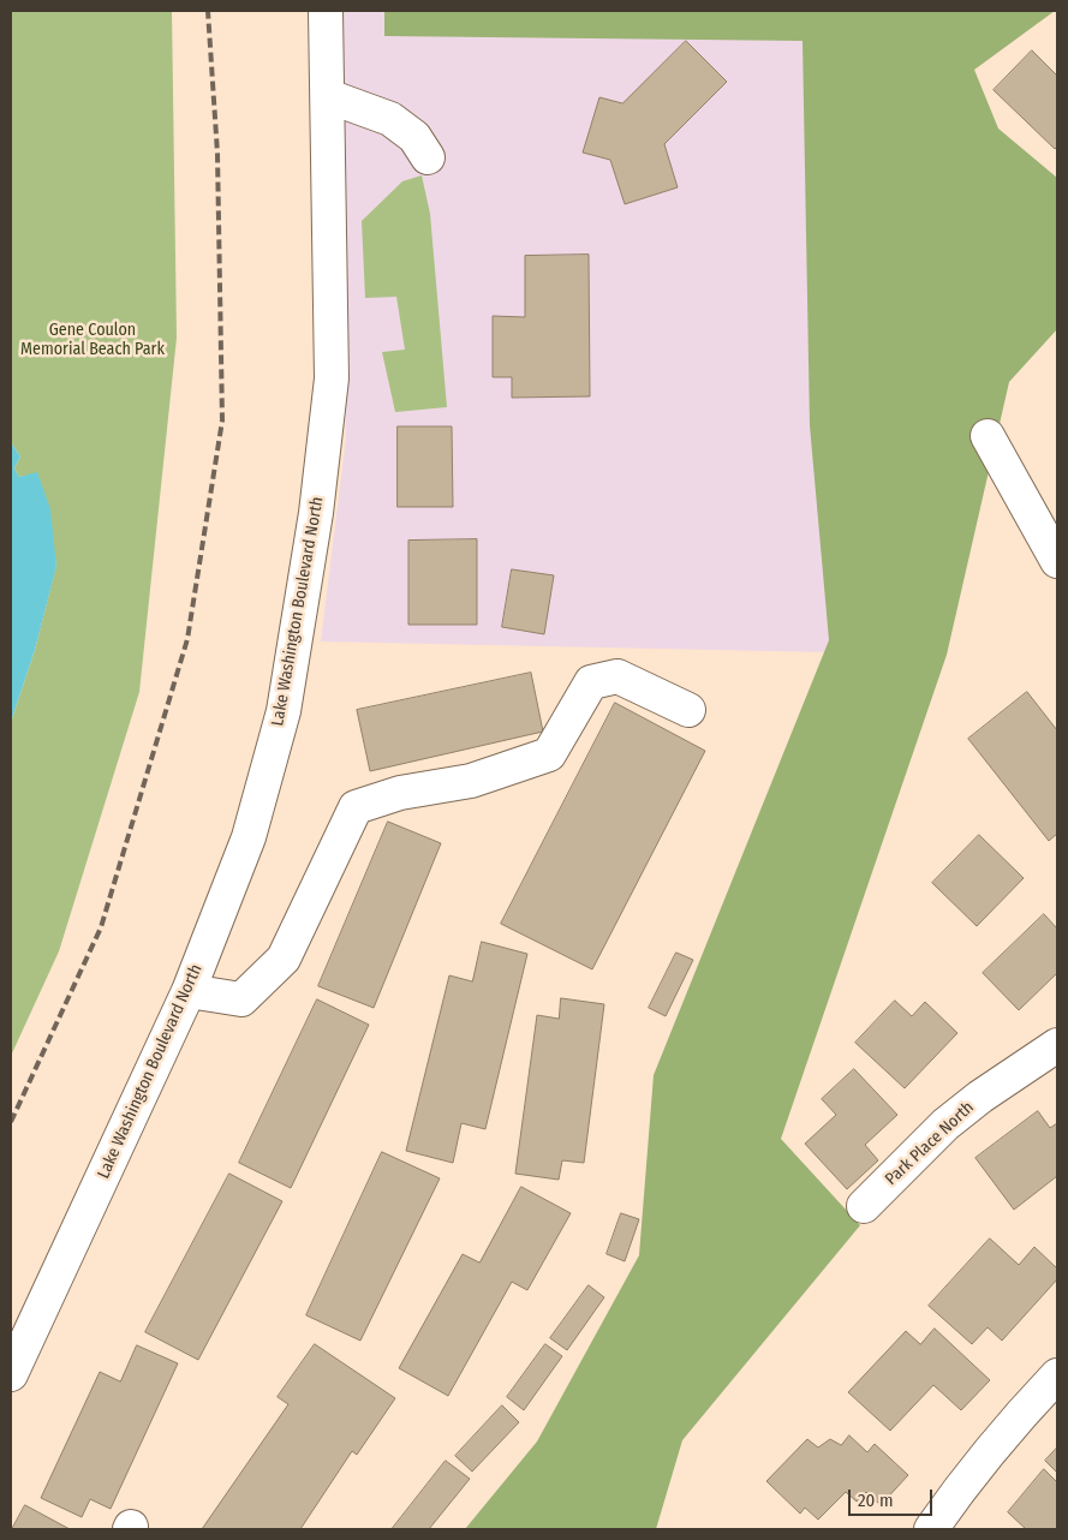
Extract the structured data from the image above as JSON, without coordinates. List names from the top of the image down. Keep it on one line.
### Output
{"streets":{"street":["Lake Washington Boulevard North","Park Place North"]},"parks":["Gene Coulon Memorial Beach Park"],"scale_bar":"20 m"}
